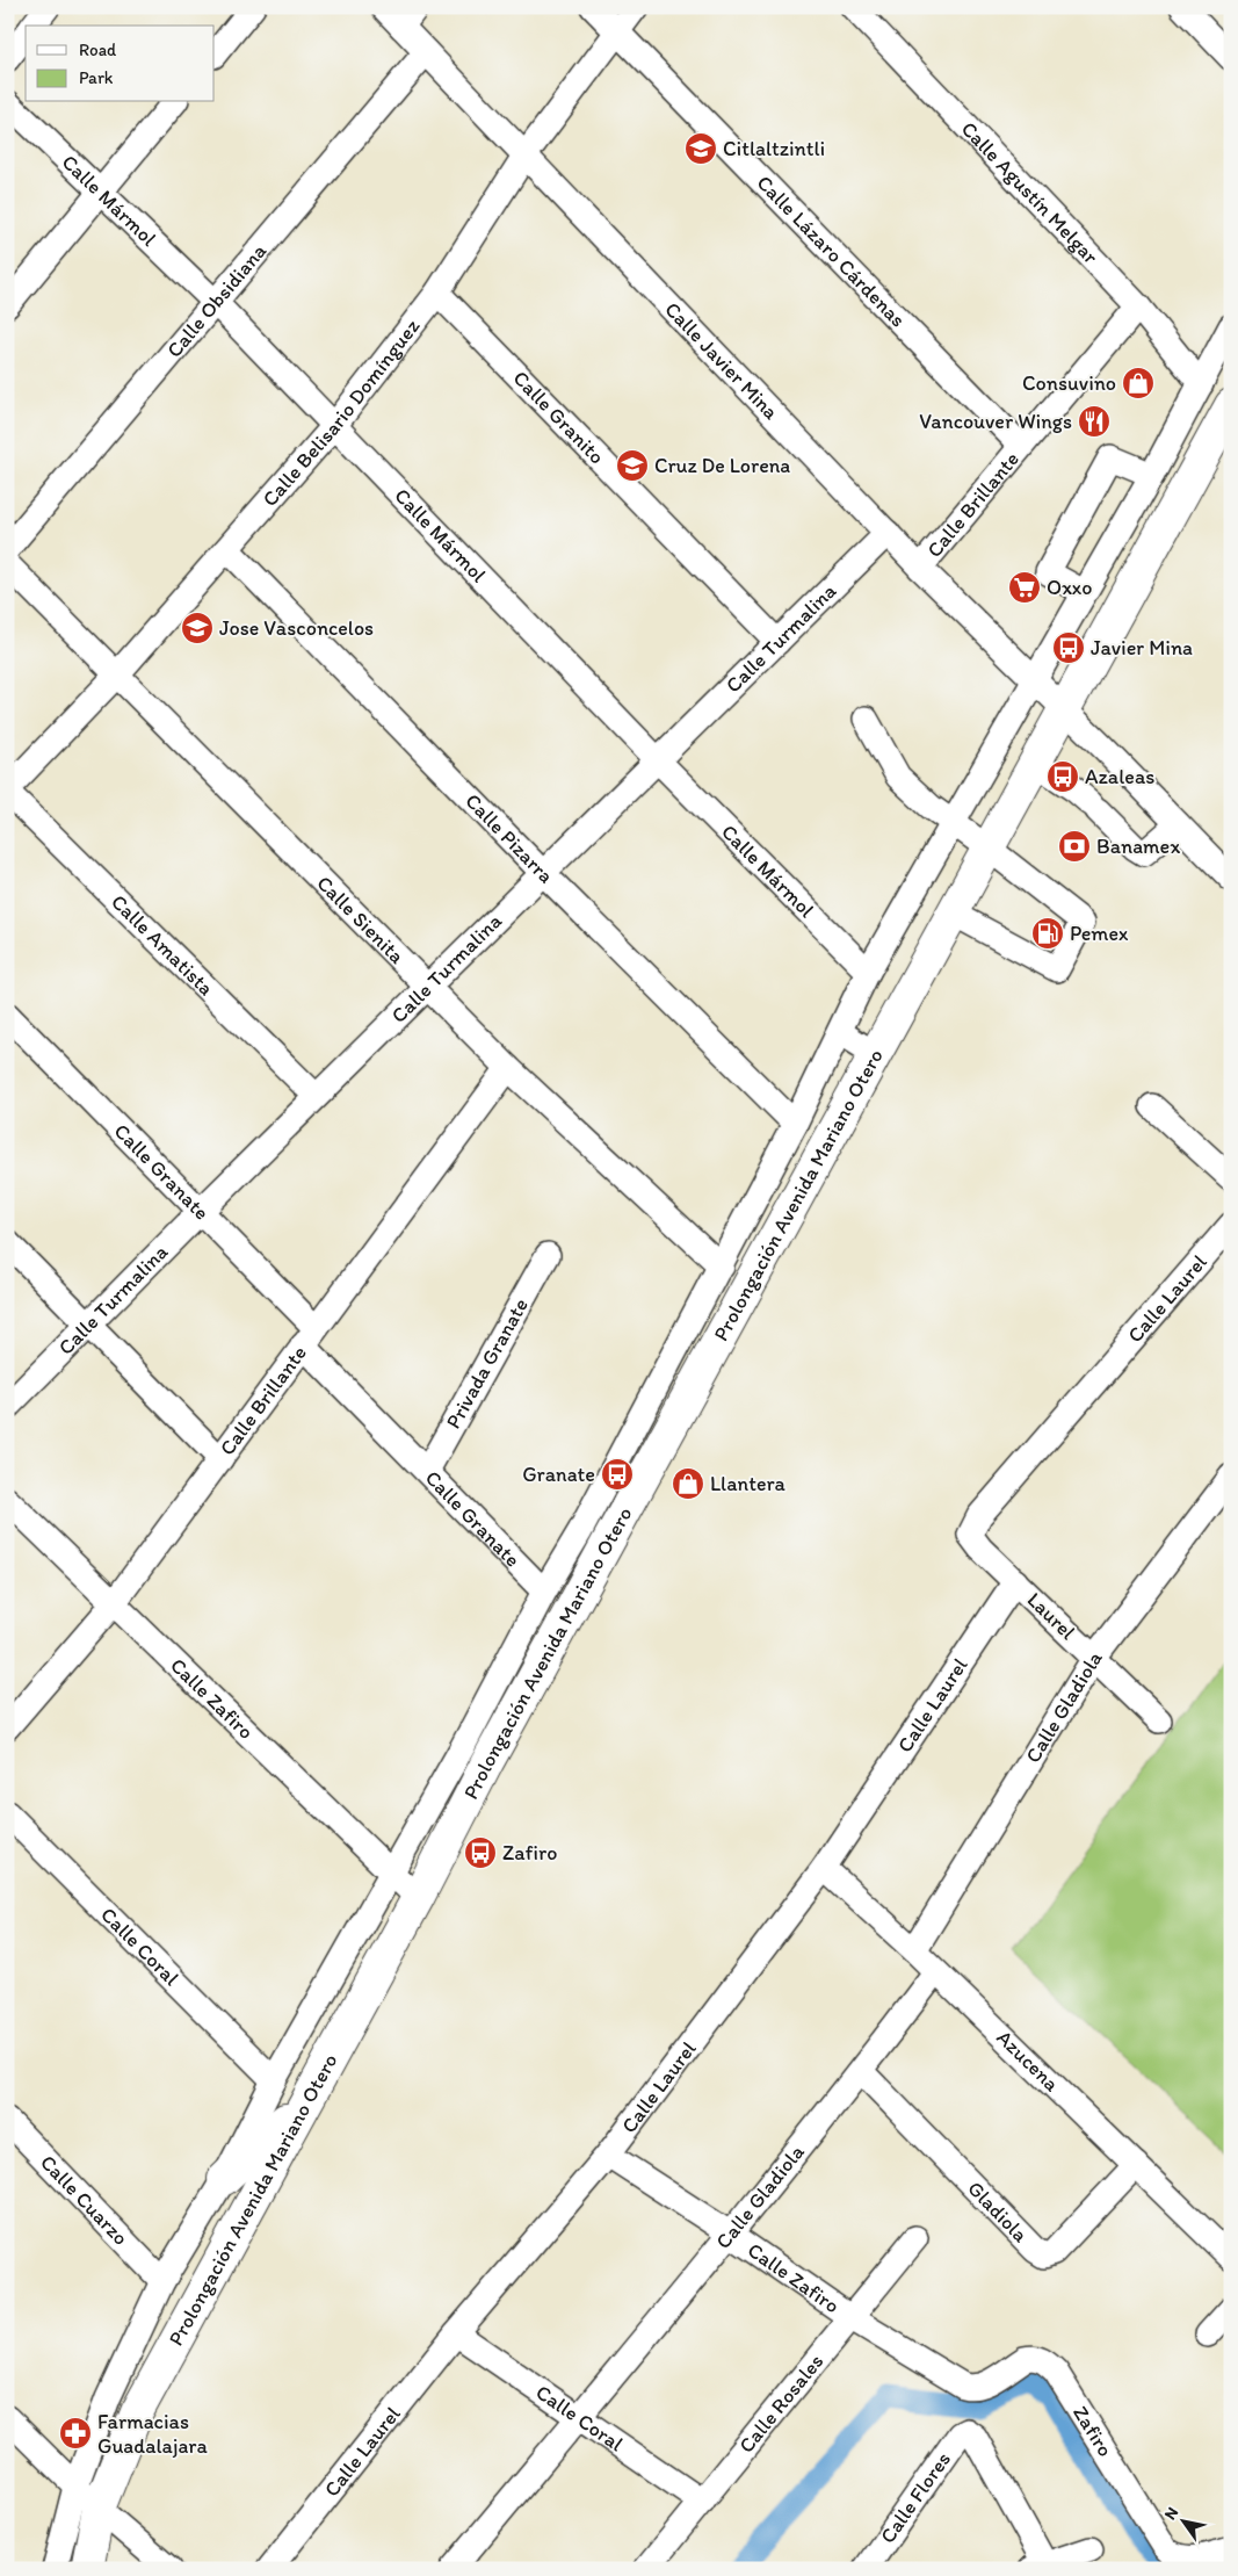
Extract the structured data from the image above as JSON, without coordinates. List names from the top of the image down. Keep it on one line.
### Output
{"streets":{"main road":["Prolongación Avenida Mariano Otero"],"street":["Calle Agustín Melgar","Calle Mármol","Calle Lázaro Cárdenas","Calle Obsidiana","Calle Javier Mina","Calle Belisario Domínguez","Calle Granito","Calle Brillante","Calle Turmalina","Calle Pizarra","Calle Sienita","Calle Amatista","Calle Granate","Calle Laurel","Privada Granate","Laurel","Calle Zafiro","Calle Gladiola","Calle Coral","Azucena","Calle Cuarzo","Gladiola","Calle Rosales","Zafiro","Calle Flores"]},"crossings":[["Calle Agustín Melgar","Calle Brillante"],["Calle Agustín Melgar","Prolongación Avenida Mariano Otero"],["Calle Mármol","Calle Obsidiana"],["Calle Mármol","Calle Belisario Domínguez"],["Calle Mármol","Calle Turmalina"],["Calle Mármol","Prolongación Avenida Mariano Otero"],["Calle Lázaro Cárdenas","Calle Belisario Domínguez"],["Calle Lázaro Cárdenas","Calle Brillante"],["Calle Obsidiana","Calle Javier Mina"],["Calle Javier Mina","Calle Belisario Domínguez"],["Calle Javier Mina","Calle Brillante"],["Calle Javier Mina","Calle Turmalina"],["Calle Javier Mina","Prolongación Avenida Mariano Otero"],["Calle Belisario Domínguez","Calle Granito"],["Calle Belisario Domínguez","Calle Pizarra"],["Calle Belisario Domínguez","Calle Sienita"],["Calle Belisario Domínguez","Calle Amatista"],["Calle Granito","Calle Turmalina"],["Calle Brillante","Calle Sienita"],["Calle Brillante","Calle Granate"],["Calle Brillante","Calle Zafiro"],["Calle Turmalina","Calle Pizarra"],["Calle Turmalina","Calle Sienita"],["Calle Turmalina","Calle Amatista"],["Calle Turmalina","Calle Granate"],["Calle Pizarra","Prolongación Avenida Mariano Otero"],["Calle Sienita","Prolongación Avenida Mariano Otero"],["Calle Granate","Prolongación Avenida Mariano Otero"],["Calle Granate","Privada Granate"],["Prolongación Avenida Mariano Otero","Calle Zafiro"],["Prolongación Avenida Mariano Otero","Calle Coral"],["Prolongación Avenida Mariano Otero","Calle Cuarzo"],["Calle Laurel","Laurel"],["Calle Laurel","Calle Zafiro"],["Calle Laurel","Calle Coral"],["Calle Laurel","Azucena"],["Laurel","Calle Gladiola"],["Calle Zafiro","Calle Gladiola"],["Calle Zafiro","Calle Rosales"],["Calle Zafiro","Zafiro"],["Calle Gladiola","Calle Coral"],["Calle Gladiola","Azucena"],["Calle Gladiola","Gladiola"],["Calle Coral","Calle Rosales"],["Azucena","Gladiola"]],"places":{"school or university":["Citlaltzintli","Cruz De Lorena","Jose Vasconcelos"],"shop":["Consuvino","Llantera"],"restaurant":["Vancouver Wings"],"supermarket":["Oxxo"],"bus stop":["Javier Mina","Azaleas","Granate","Zafiro"],"bank":["Banamex"],"fuel station":["Pemex"],"pharmacy":["Farmacias Guadalajara"]},"legend":["Road","Park"],"north":"top left"}
